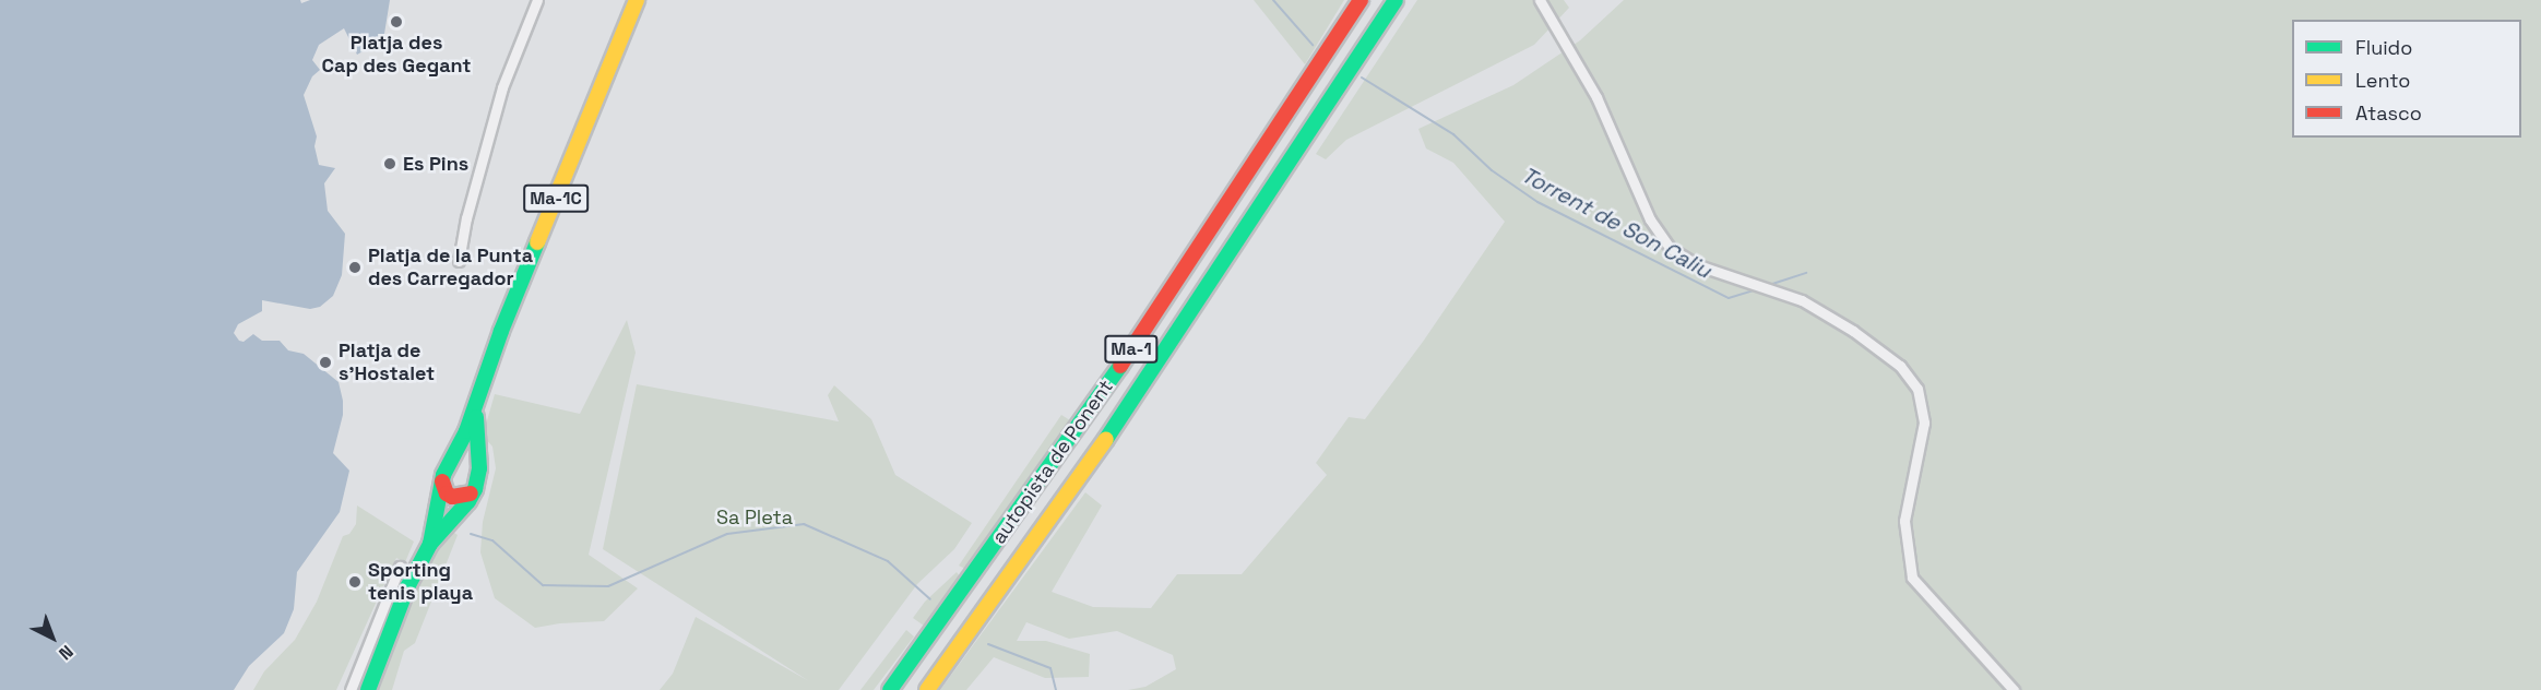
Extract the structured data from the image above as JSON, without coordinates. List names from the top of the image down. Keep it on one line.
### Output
{"streets":{"main road":["Ma-1C","Ma-1","autopista de Ponent"]},"water":["Torrent de Son Caliu"],"parks":["Sa Pleta"],"places":["Platja des Cap des Gegant","Es Pins","Platja de la Punta des Carregador","Platja de s'Hostalet","Sporting tenis playa"],"legend":["Fluido","Lento","Atasco"],"north":"bottom right"}
